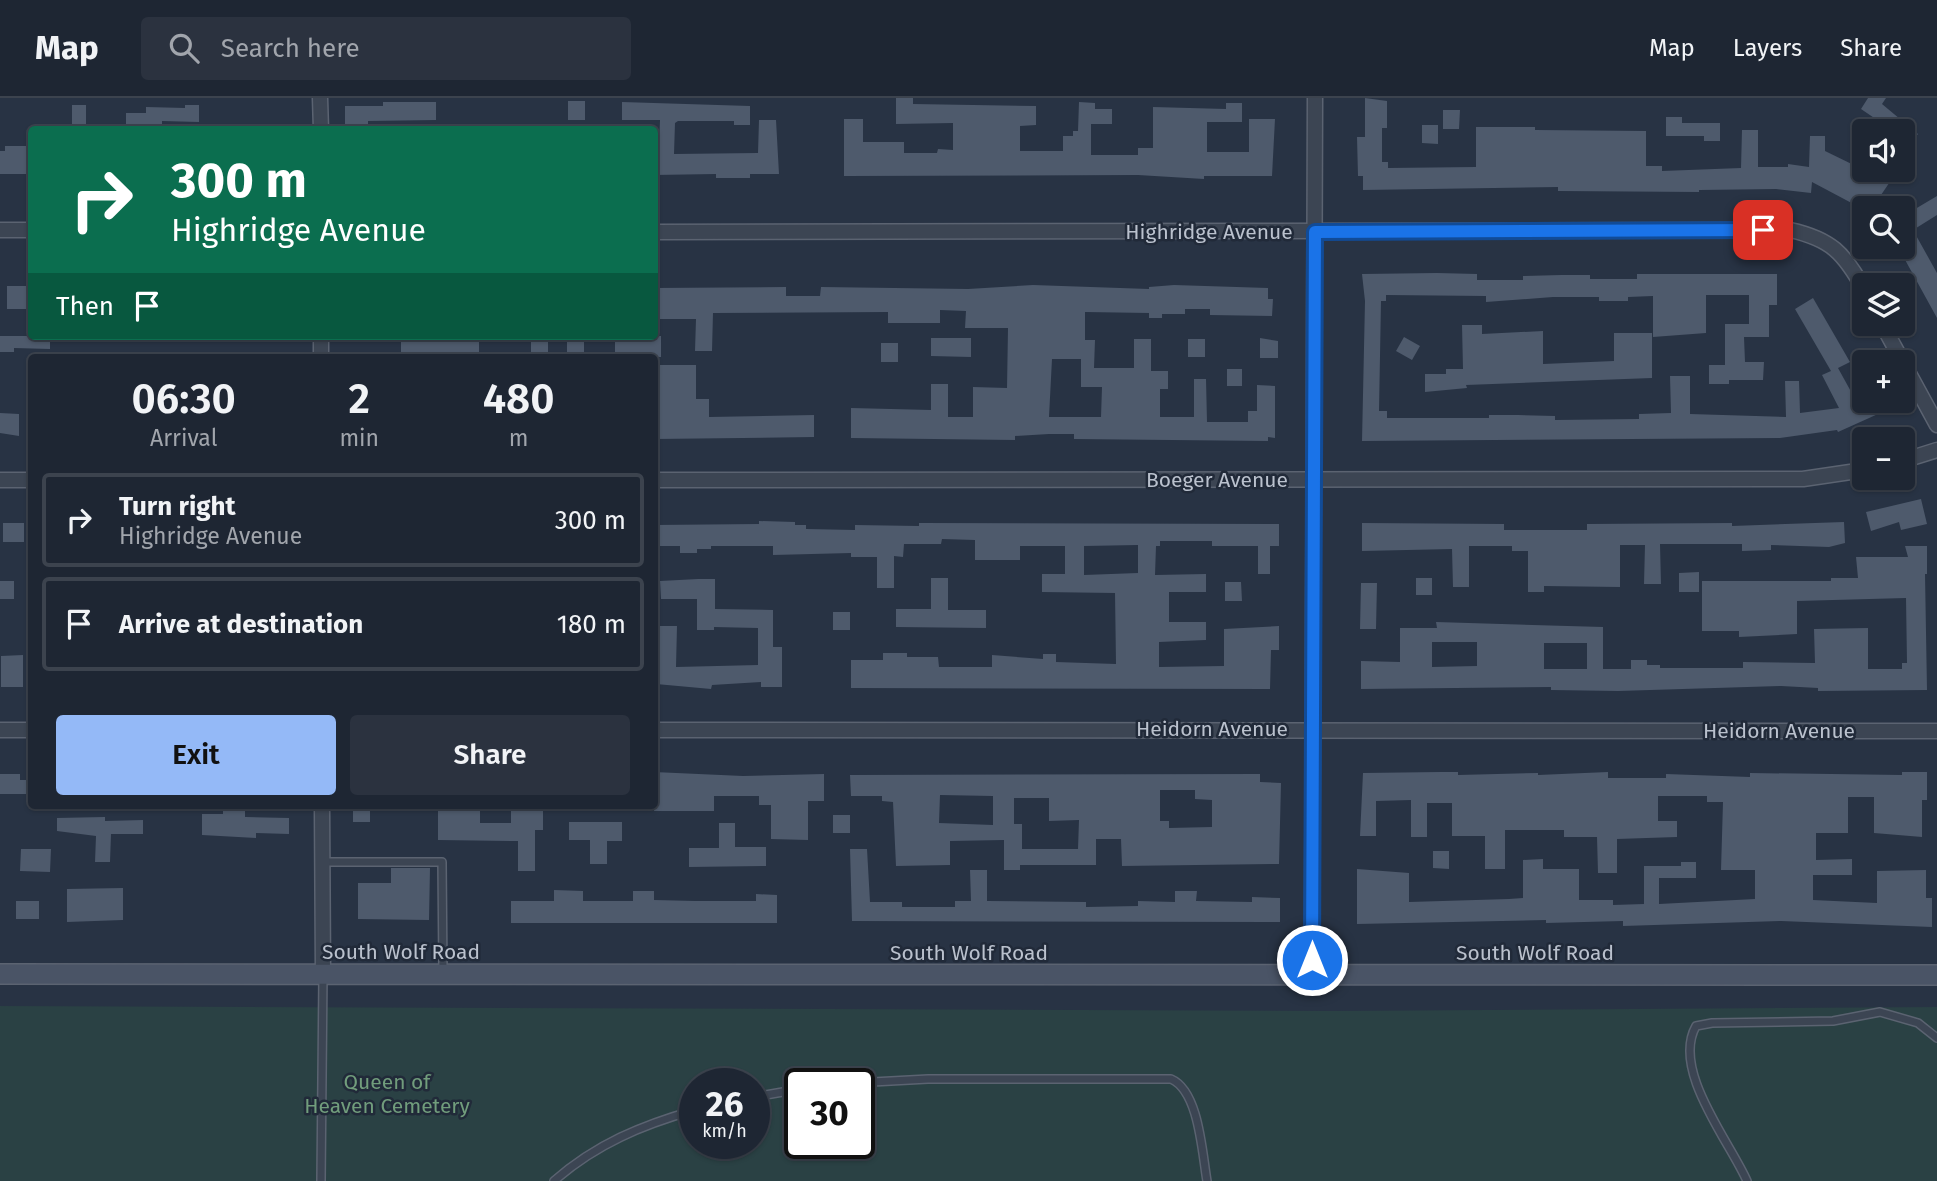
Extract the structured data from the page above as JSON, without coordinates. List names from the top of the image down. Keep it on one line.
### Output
{"streets":{"main road":["South Wolf Road"],"street":["Highridge Avenue","Boeger Avenue","Heidorn Avenue"]},"parks":["Queen of Heaven Cemetery"],"page":{"header":"Map","search":"Search here","nav":["Map","Layers","Share"],"map_buttons":["+","−"],"turn":["300 m","Highridge Avenue"],"then":"Then","eta":["06:30","Arrival","2","min","480","m"],"list":[{"name":"Turn right","note":"Highridge Avenue","value":"300 m"},{"name":"Arrive at destination","value":"180 m"}],"buttons":["Exit","Share"],"speed":"26 km/h","limit":"30"}}
